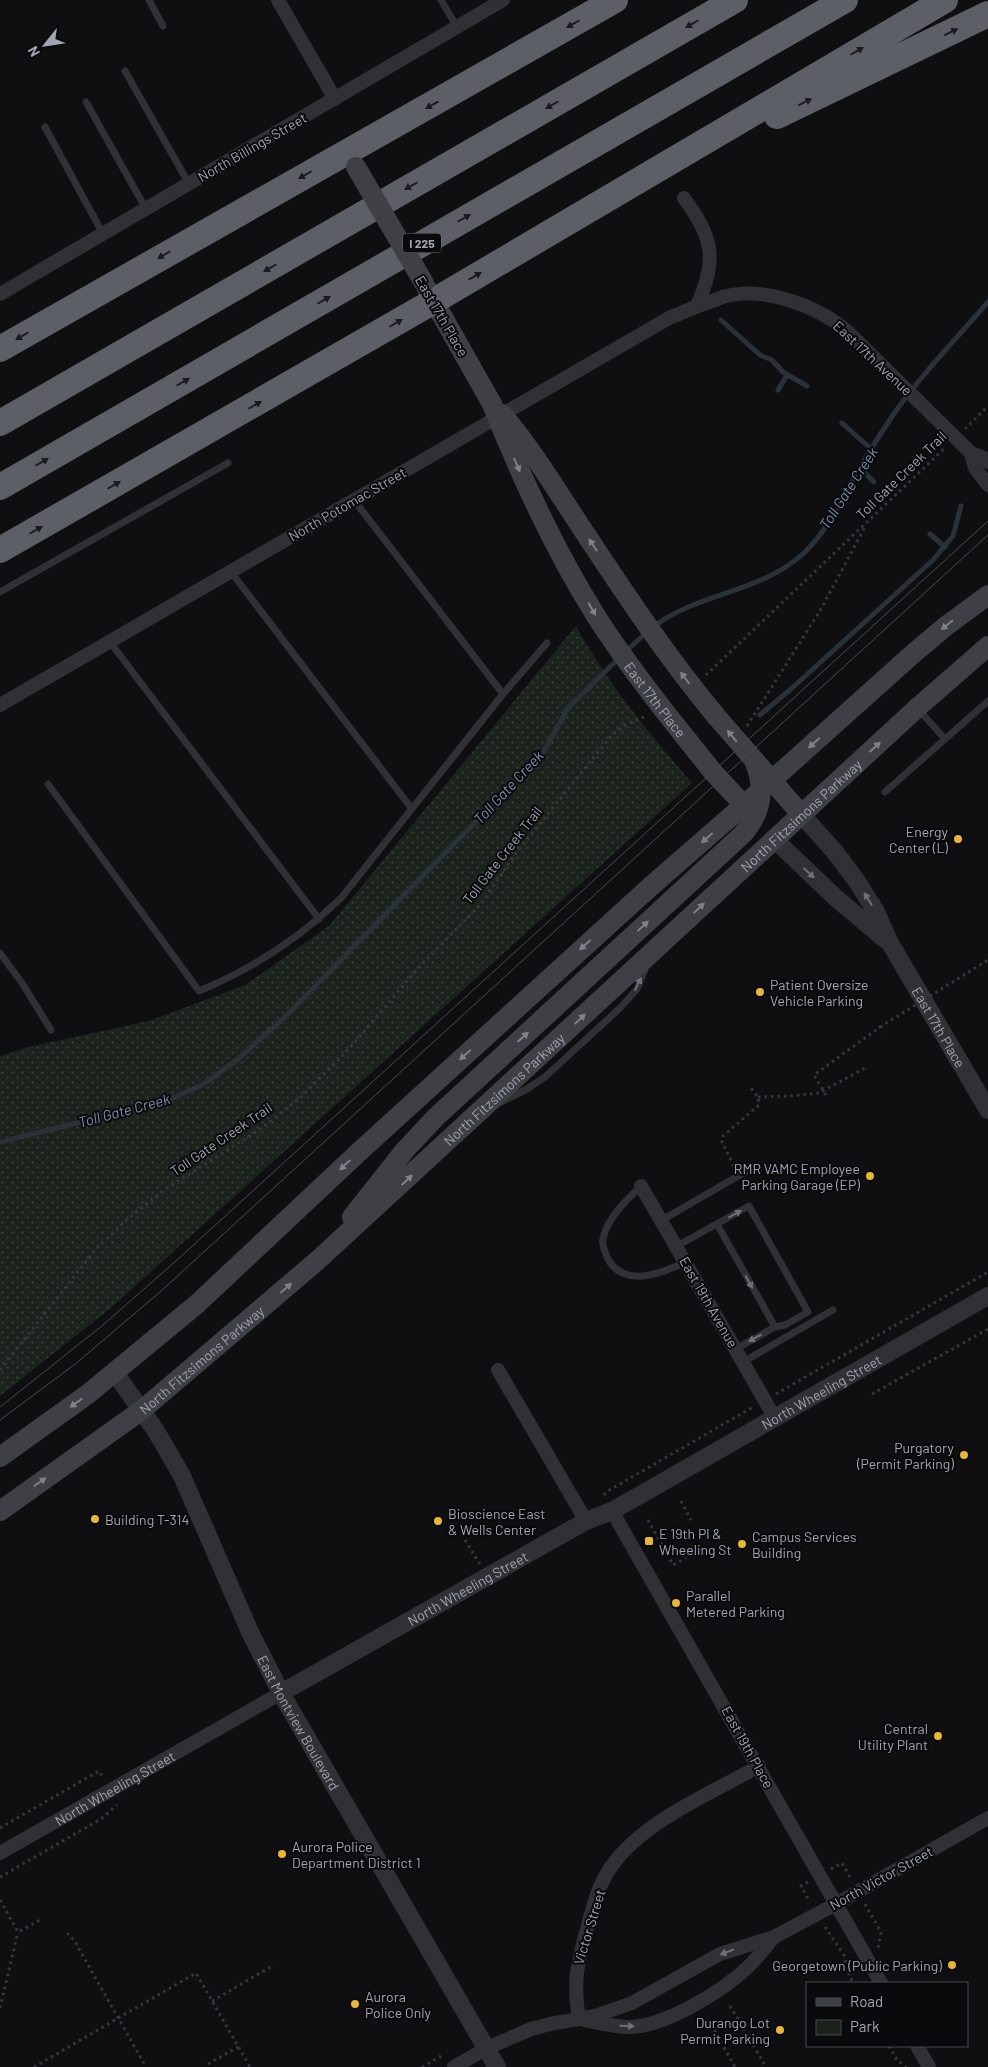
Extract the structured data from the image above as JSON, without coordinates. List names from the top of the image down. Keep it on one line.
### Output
{"streets":{"highway":["I 225"],"main road":["East 17th Place","North Fitzsimons Parkway"],"street":["North Billings Street","East 17th Avenue","North Potomac Street","East 19th Avenue","North Wheeling Street","East Montview Boulevard","East 19th Place","North Victor Street","Victor Street"],"path":["Toll Gate Creek Trail"]},"crossings":[["East 17th Place","North Fitzsimons Parkway"],["East 17th Avenue","North Potomac Street"],["North Fitzsimons Parkway","East Montview Boulevard"],["East 19th Avenue","North Wheeling Street"],["North Wheeling Street","East Montview Boulevard"],["North Wheeling Street","East 19th Place"],["East Montview Boulevard","North Victor Street"],["East 19th Place","North Victor Street"],["East 19th Place","Victor Street"],["North Victor Street","Victor Street"]],"water":["Toll Gate Creek"],"places":{"other":["Energy Center (L)","Patient Oversize Vehicle Parking","RMR VAMC Employee Parking Garage (EP)","Purgatory (Permit Parking)","Building T-314","Bioscience East & Wells Center","Campus Services Building","Parallel Metered Parking","Central Utility Plant","Aurora Police Department District 1","Georgetown (Public Parking)","Aurora Police Only","Durango Lot Permit Parking"],"transit":["E 19th Pl & Wheeling St"]},"legend":["Road","Park"],"north":"bottom left"}
